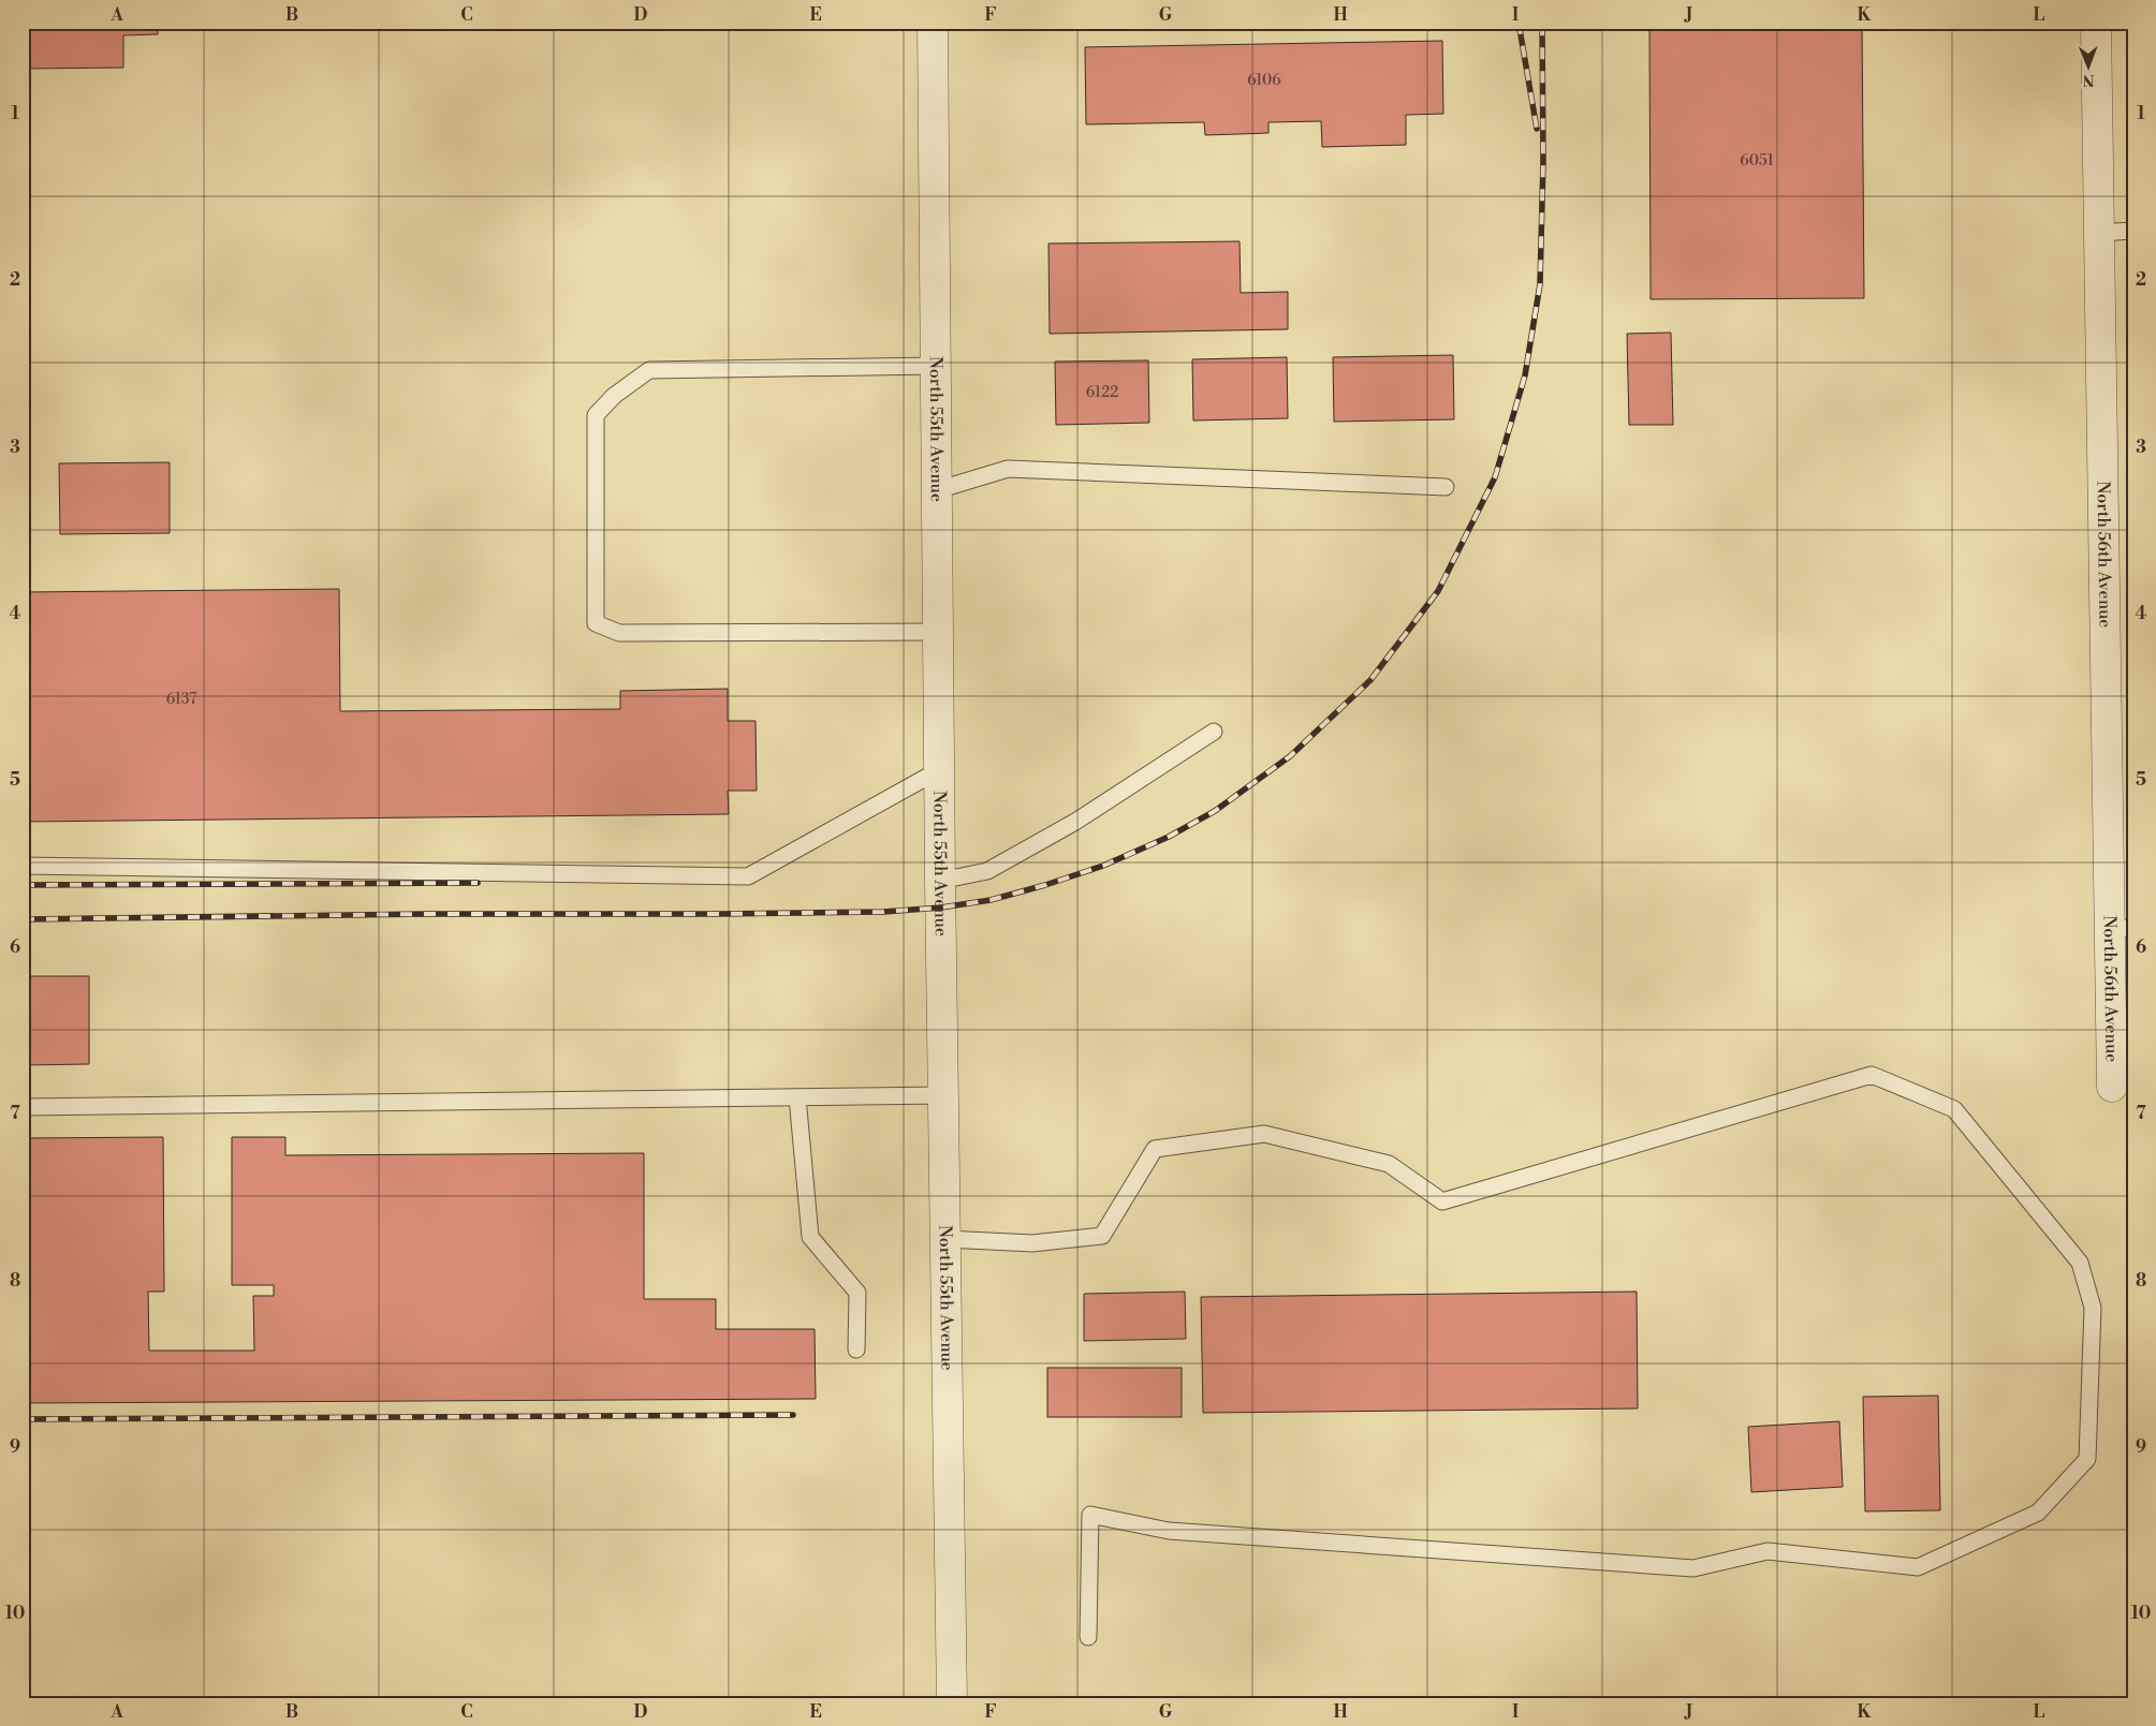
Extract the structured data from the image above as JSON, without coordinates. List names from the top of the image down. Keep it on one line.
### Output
{"streets":{"street":["North 55th Avenue","North 56th Avenue"]},"house_numbers":["6106","6051","6122","6137"],"north":"bottom","grid":{"columns":["A","B","C","D","E","F","G","H","I","J","K","L"],"rows":["1","2","3","4","5","6","7","8","9","10"]}}
